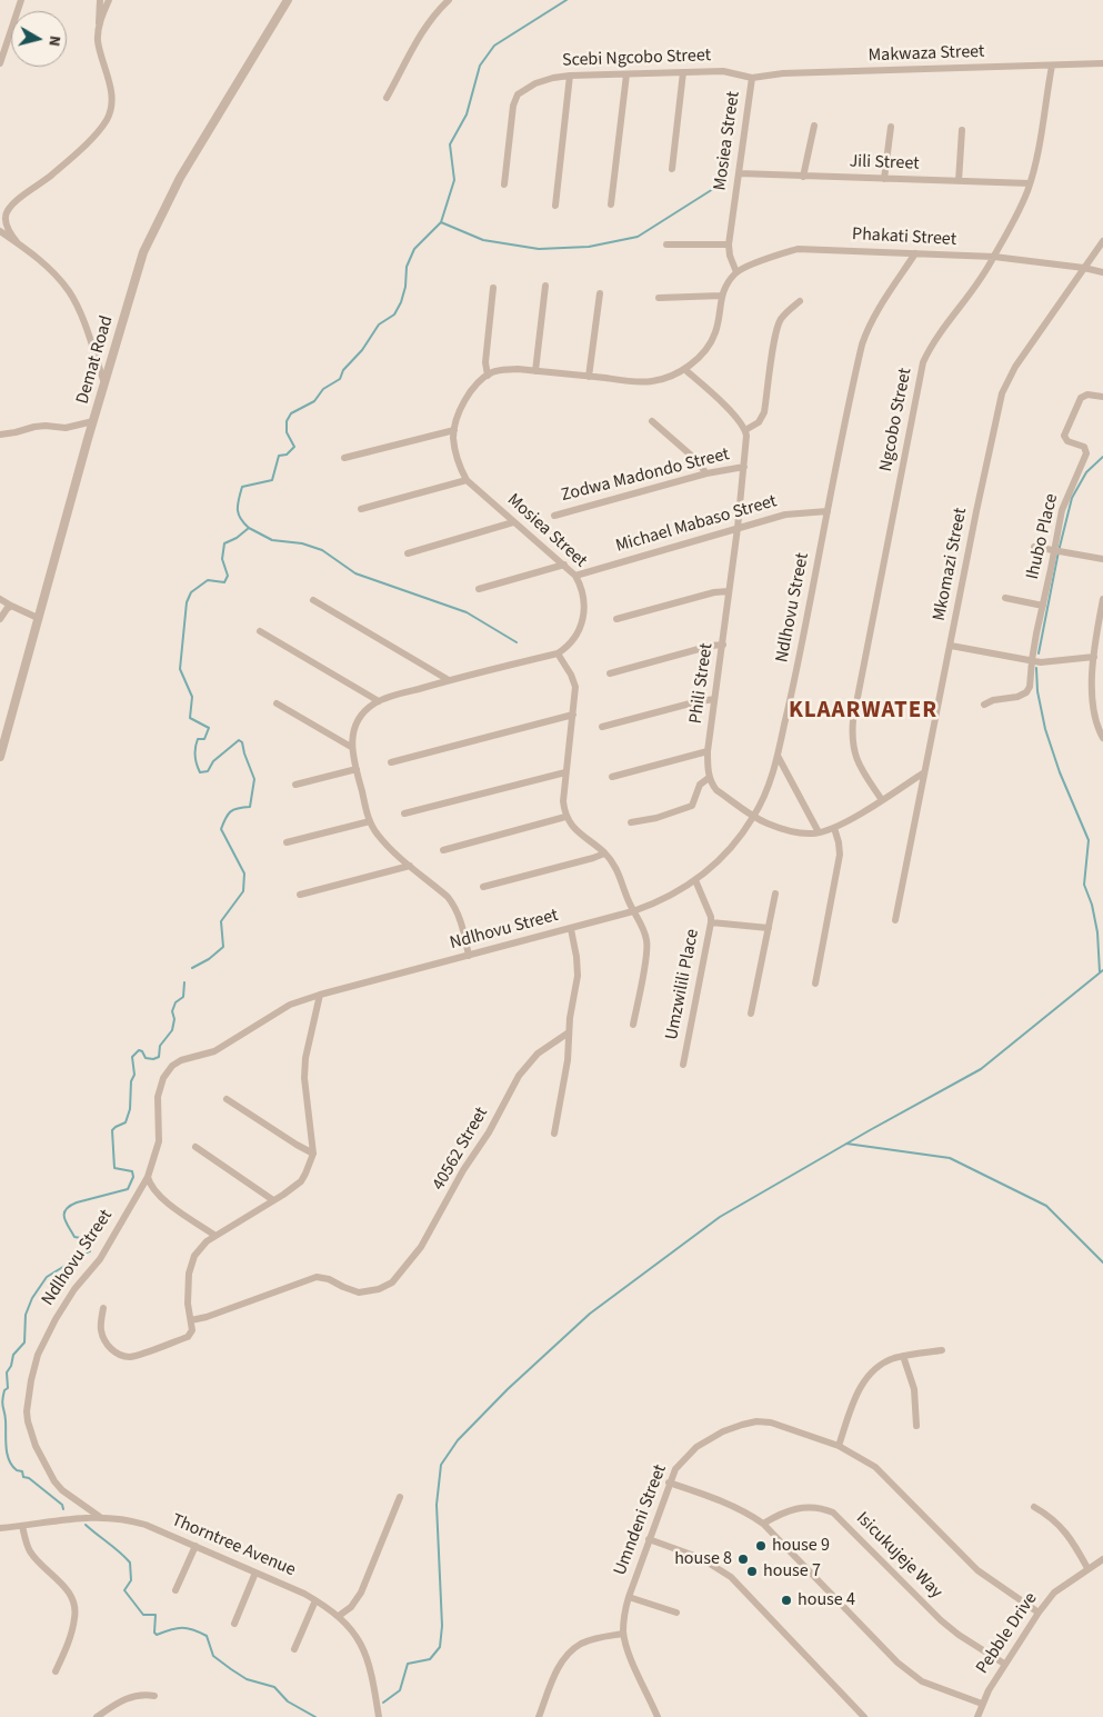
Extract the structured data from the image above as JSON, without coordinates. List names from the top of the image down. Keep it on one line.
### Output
{"streets":{"street":["Makwaza Street","Scebi Ngcobo Street","Mosiea Street","Jili Street","Phakati Street","Demat Road","Ngcobo Street","Zodwa Madondo Street","Michael Mabaso Street","Ihubo Place","Mkomazi Street","Ndlhovu Street","Phili Street","Umzwilili Place","40562 Street","Umndeni Street","Thorntree Avenue","Isicukujeje Way","Pebble Drive"]},"crossings":[["Makwaza Street","Scebi Ngcobo Street"],["Makwaza Street","Mosiea Street"],["Makwaza Street","Ngcobo Street"],["Scebi Ngcobo Street","Mosiea Street"],["Mosiea Street","Jili Street"],["Mosiea Street","Phakati Street"],["Mosiea Street","Michael Mabaso Street"],["Mosiea Street","Ndlhovu Street"],["Jili Street","Ngcobo Street"],["Phakati Street","Ngcobo Street"],["Phakati Street","Mkomazi Street"],["Phakati Street","Ndlhovu Street"],["Zodwa Madondo Street","Phili Street"],["Michael Mabaso Street","Ndlhovu Street"],["Michael Mabaso Street","Phili Street"],["Ndlhovu Street","Umzwilili Place"],["Ndlhovu Street","Thorntree Avenue"],["Umndeni Street","Pebble Drive"],["Isicukujeje Way","Pebble Drive"]],"districts":["KLAARWATER"],"places":["house 9","house 8","house 7","house 4"],"north":"right"}
